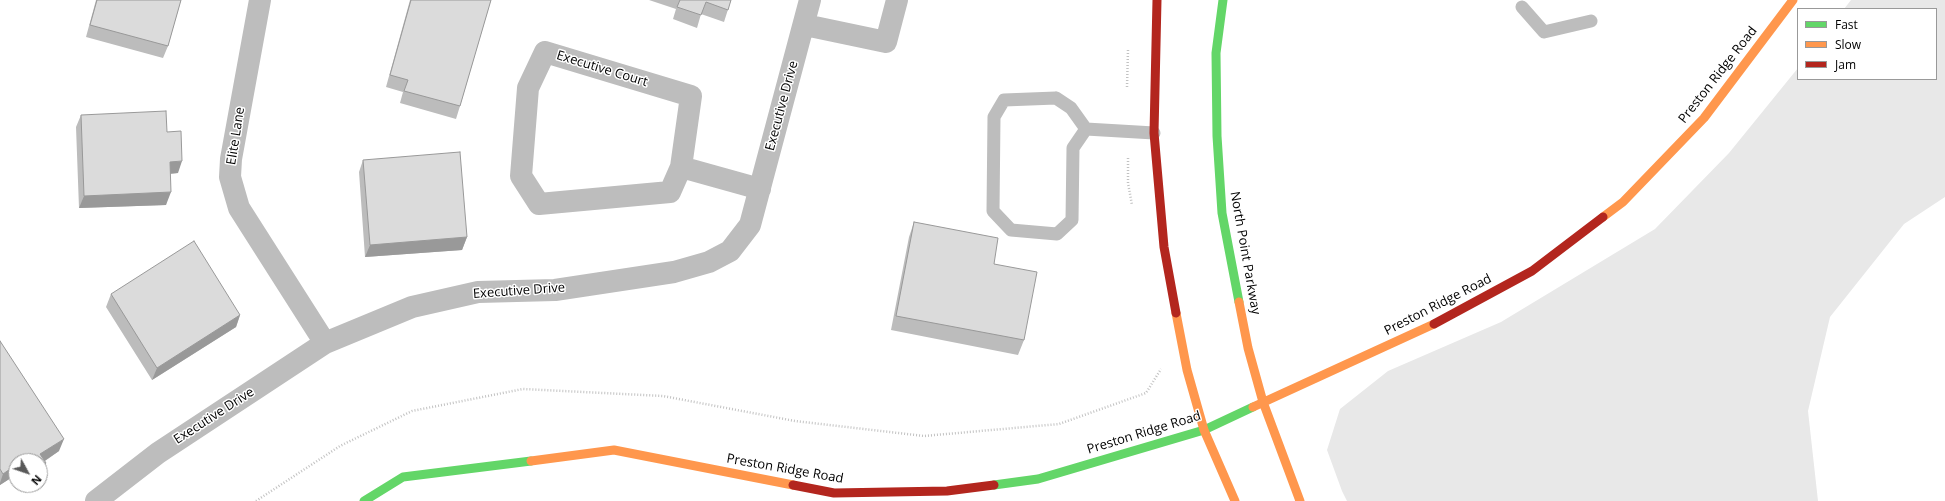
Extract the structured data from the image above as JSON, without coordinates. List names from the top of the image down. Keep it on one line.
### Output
{"streets":{"street":["Executive Court","Preston Ridge Road","Executive Drive","Elite Lane","North Point Parkway"]},"crossings":[["Preston Ridge Road","North Point Parkway"],["Executive Drive","Elite Lane"]],"legend":["Fast","Slow","Jam"],"north":"bottom right"}
